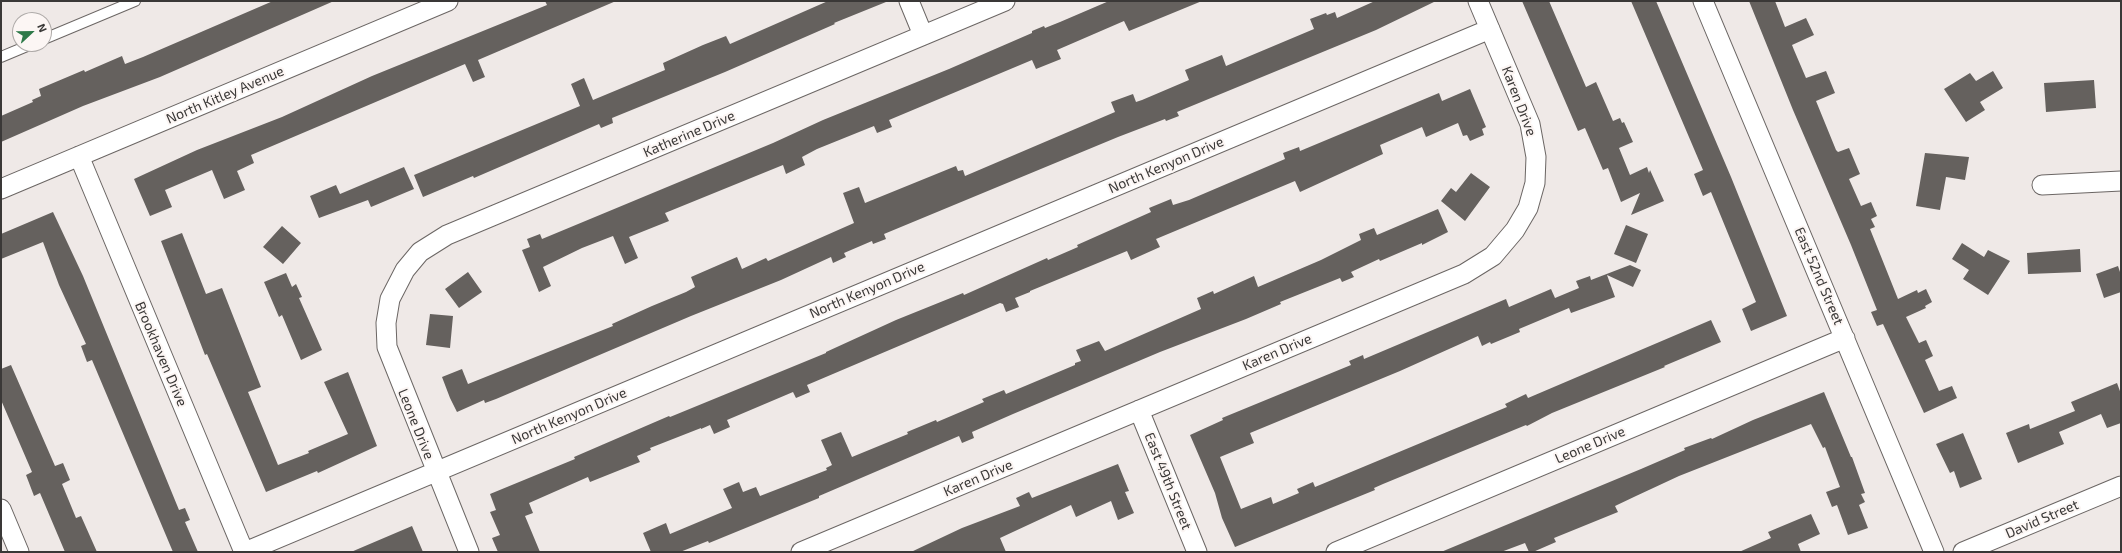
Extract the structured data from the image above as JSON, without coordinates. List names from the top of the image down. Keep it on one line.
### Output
{"streets":{"street":["North Kitley Avenue","Karen Drive","Katherine Drive","North Kenyon Drive","East 52nd Street","Brookhaven Drive","Leone Drive","East 49th Street","David Street"]},"crossings":[["North Kitley Avenue","Brookhaven Drive"],["Karen Drive","North Kenyon Drive"],["Karen Drive","East 49th Street"],["Katherine Drive","Leone Drive"],["North Kenyon Drive","Brookhaven Drive"],["North Kenyon Drive","Leone Drive"],["East 52nd Street","Leone Drive"]],"north":"right"}
